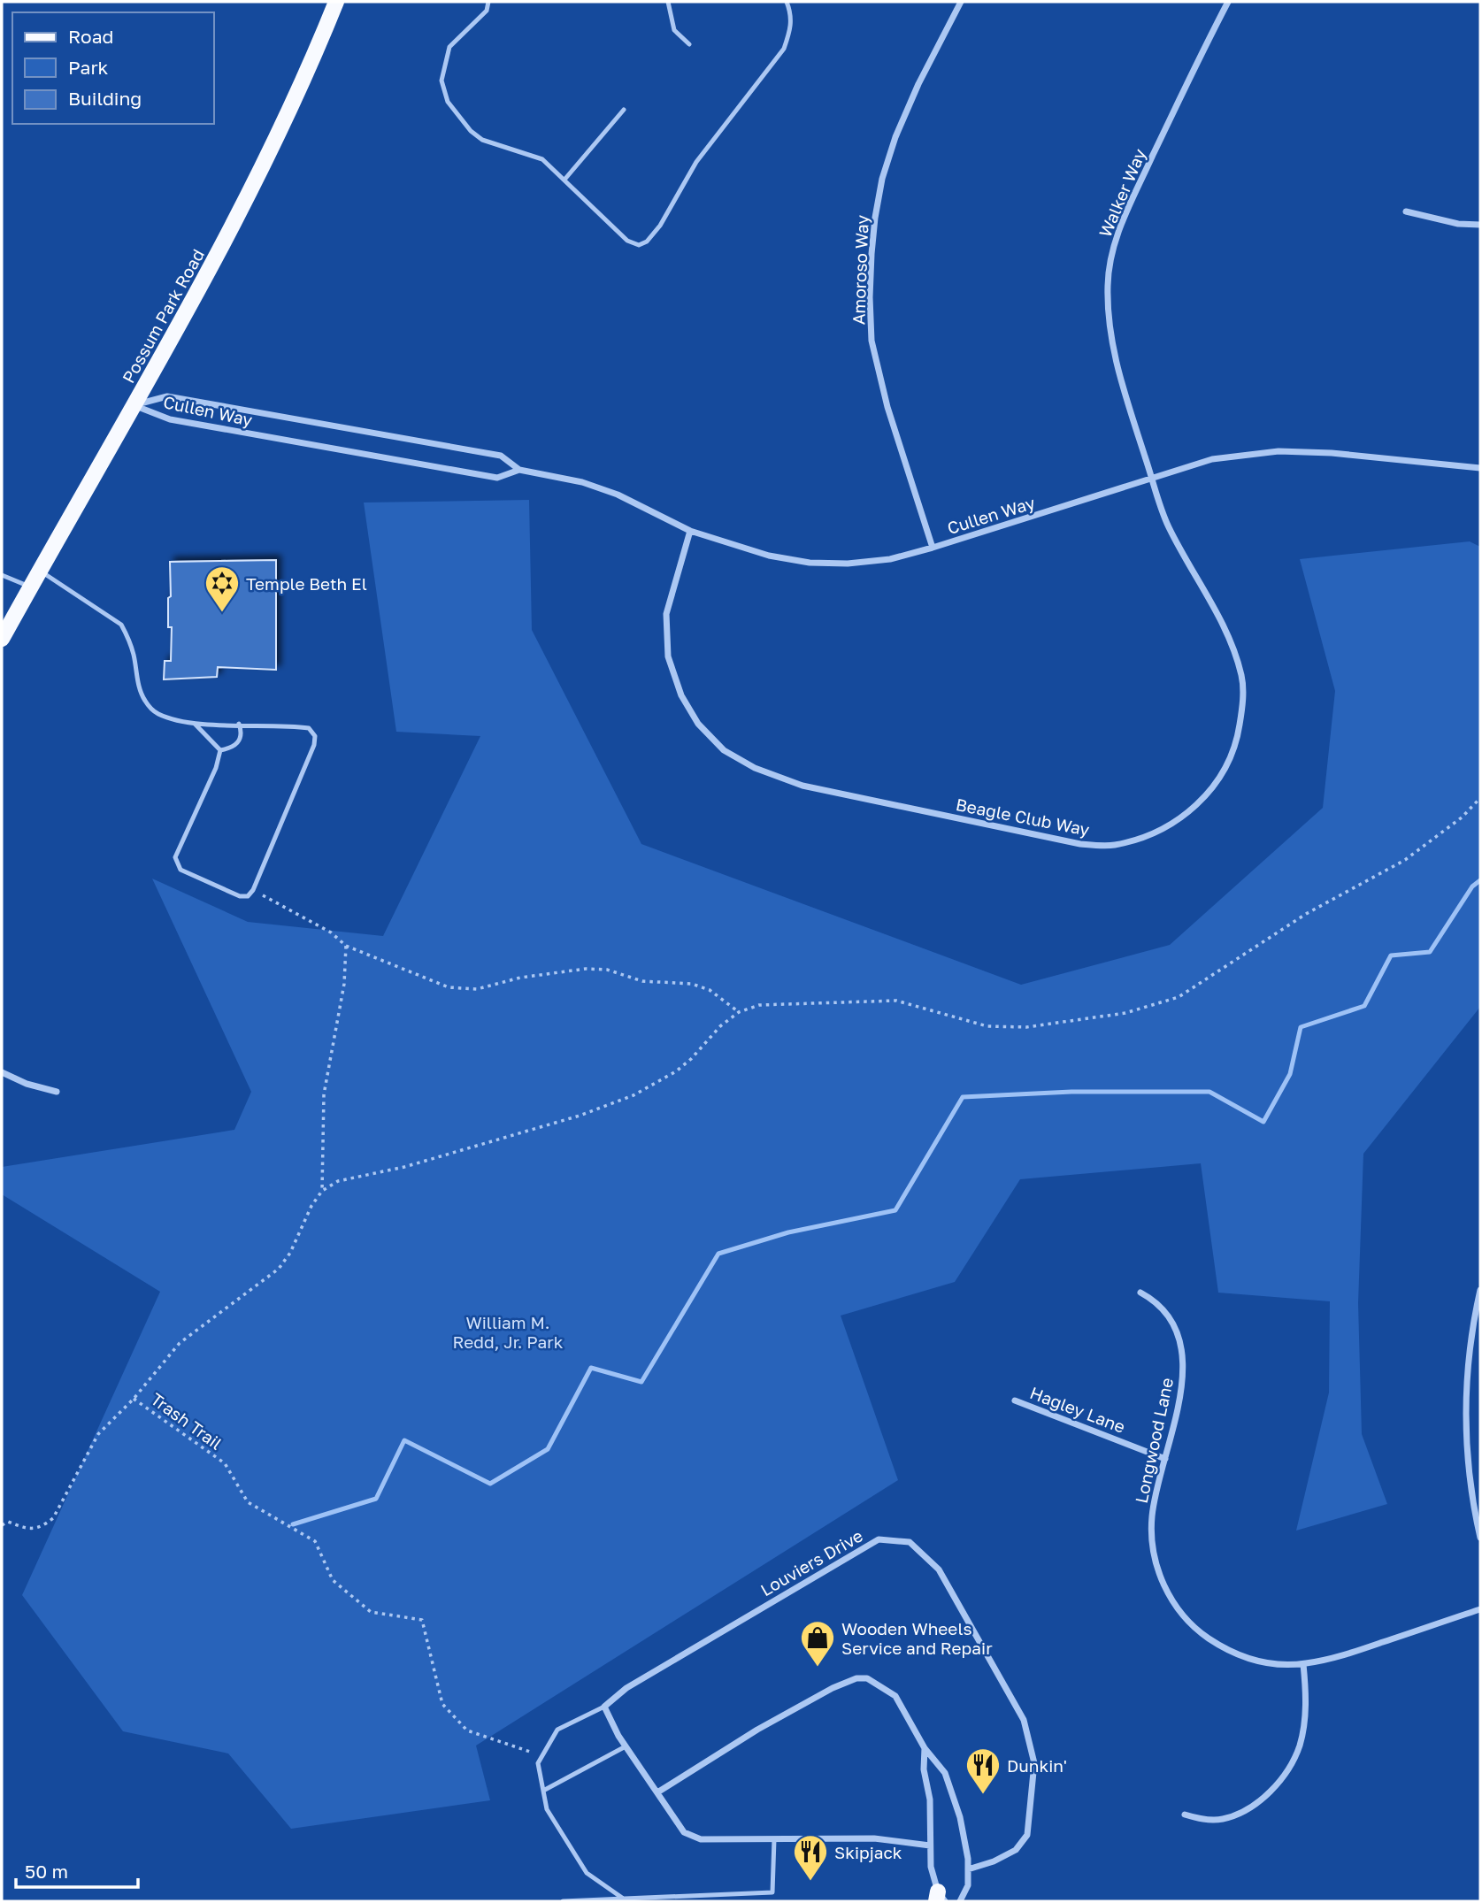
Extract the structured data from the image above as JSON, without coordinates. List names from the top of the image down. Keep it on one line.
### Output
{"streets":{"main road":["Possum Park Road"],"street":["Walker Way","Amoroso Way","Cullen Way","Beagle Club Way","Hagley Lane","Longwood Lane","Louviers Drive"],"path":["Trash Trail"]},"crossings":[["Walker Way","Cullen Way"],["Walker Way","Beagle Club Way"],["Amoroso Way","Cullen Way"],["Possum Park Road","Cullen Way"],["Cullen Way","Beagle Club Way"],["Hagley Lane","Longwood Lane"]],"parks":["William M. Redd, Jr. Park"],"places":{"synagogue":["Temple Beth El"],"shop":["Wooden Wheels Service and Repair"],"restaurant":["Dunkin'","Skipjack"]},"legend":["Road","Park","Building"],"scale_bar":"50 m"}
